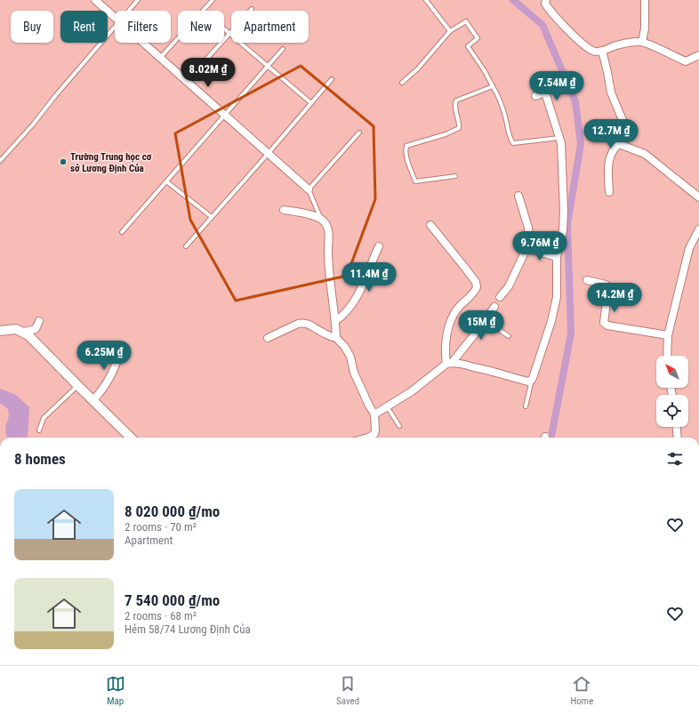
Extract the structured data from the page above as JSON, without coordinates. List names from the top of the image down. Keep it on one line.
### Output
{"places":["Trường Trung học cơ sở Lương Định Của"],"north":"top left","page":{"chip":["Buy","Rent","Filters","New","Apartment"],"price":["8.02M ₫","7.54M ₫","12.7M ₫","9.76M ₫","11.4M ₫","14.2M ₫","15M ₫","6.25M ₫"],"heading":"8 homes","list":[{"name":"8 020 000 ₫/mo","note":"2 rooms · 70 m² · Apartment"},{"name":"7 540 000 ₫/mo","note":"2 rooms · 68 m² · Hẻm 58/74 Lương Định Của"}],"tabs":["Map","Saved","Home"]}}
